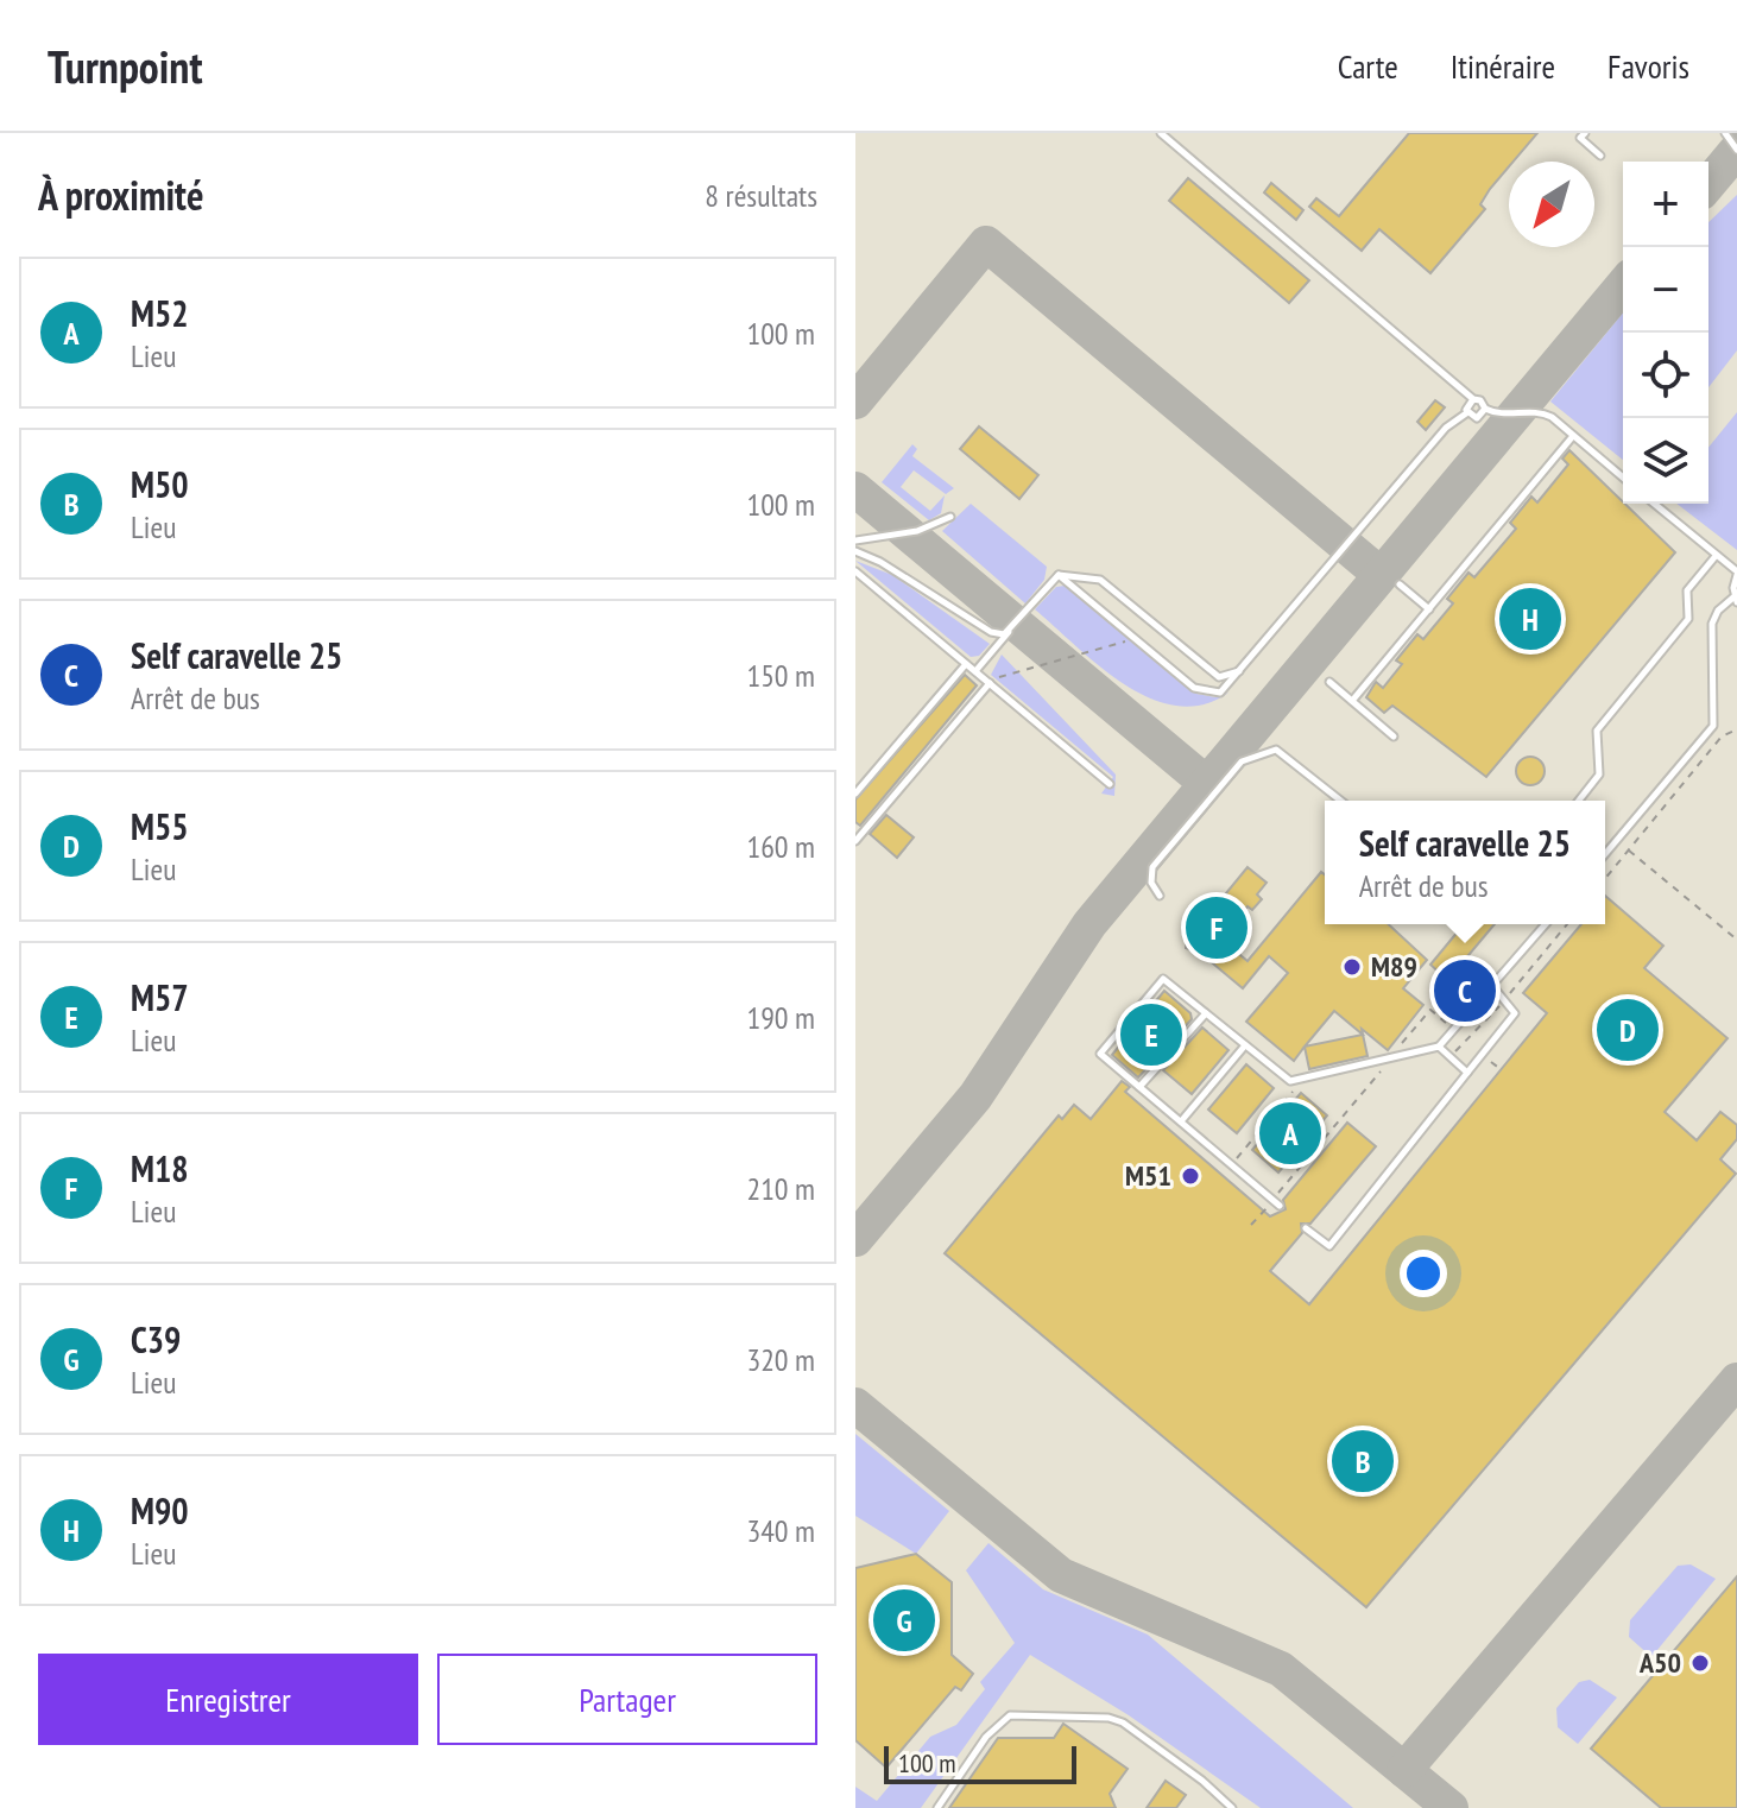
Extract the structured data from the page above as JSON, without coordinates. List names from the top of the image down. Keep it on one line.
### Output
{"places":["M89","M51","A50"],"scale_bar":"100 m","north":"bottom left","page":{"header":"Turnpoint","nav":["Carte","Itinéraire","Favoris"],"heading":["À proximité","8 résultats"],"map_buttons":["+","−"],"list":[{"mark":"A","name":"M52","note":"Lieu","value":"100 m"},{"mark":"B","name":"M50","note":"Lieu","value":"100 m"},{"mark":"C","name":"Self caravelle 25","note":"Arrêt de bus","value":"150 m"},{"mark":"D","name":"M55","note":"Lieu","value":"160 m"},{"mark":"E","name":"M57","note":"Lieu","value":"190 m"},{"mark":"F","name":"M18","note":"Lieu","value":"210 m"},{"mark":"G","name":"C39","note":"Lieu","value":"320 m"},{"mark":"H","name":"M90","note":"Lieu","value":"340 m"}],"pins":["H","F","C","D","E","A","B","G"],"popup":["Self caravelle 25","Arrêt de bus"],"buttons":["Enregistrer","Partager"],"scale":"100 m"}}
